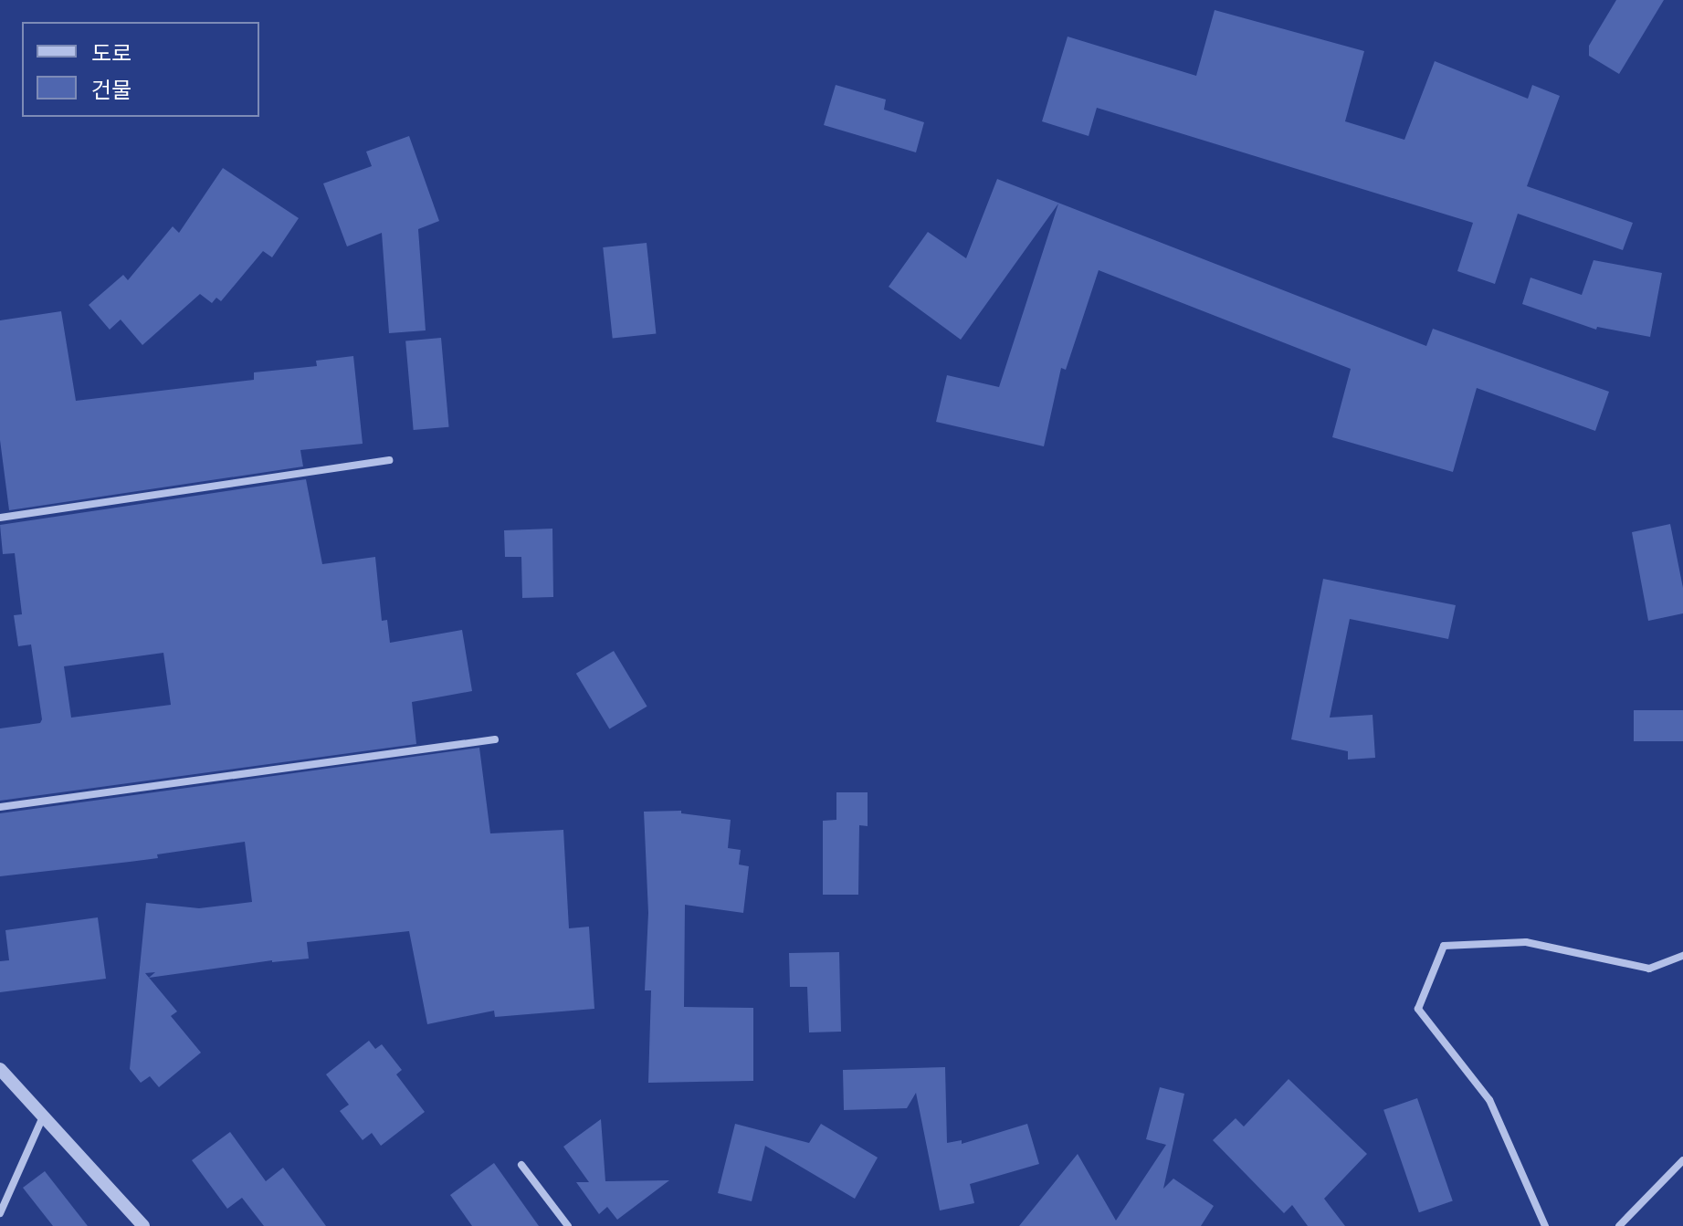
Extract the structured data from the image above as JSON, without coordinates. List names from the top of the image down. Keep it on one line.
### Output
{"legend":["도로","건물"]}
